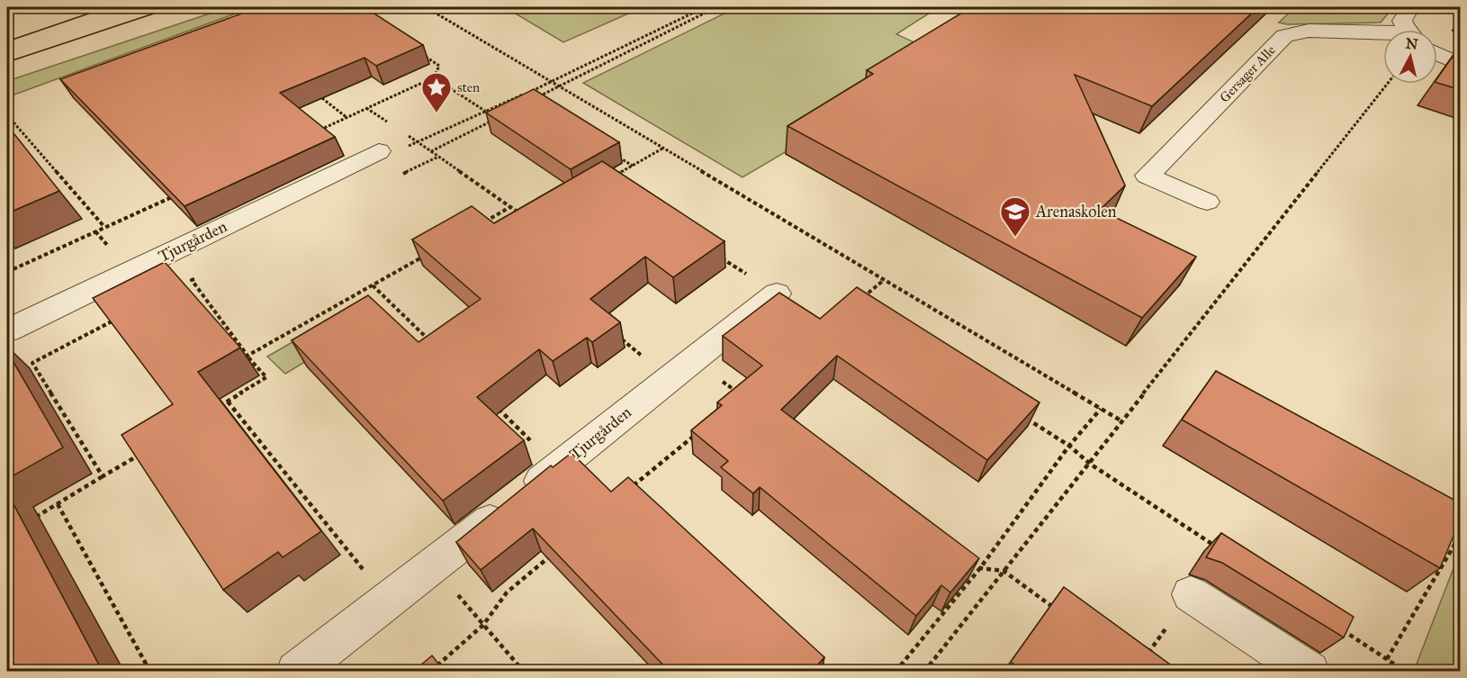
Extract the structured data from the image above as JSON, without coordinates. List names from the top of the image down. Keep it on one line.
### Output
{"streets":{"street":["Gersager Alle","Tjurgården"]},"places":{"place":["sten"],"school or university":["Arenaskolen"]},"north":"top"}
